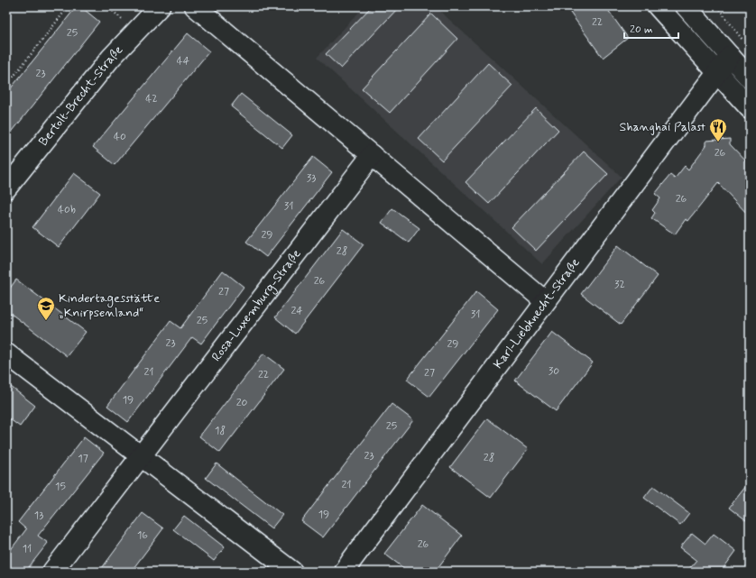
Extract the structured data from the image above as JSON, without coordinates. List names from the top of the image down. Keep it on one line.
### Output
{"streets":{"street":["Bertolt-Brecht-Straße","Rosa-Luxemburg-Straße","Karl-Liebknecht-Straße"]},"places":{"restaurant":["Shanghai Palast"],"school or university":["Kindertagesstätte „Knirpsenland“"]},"house_numbers":["22","25","44","23","42","40","26","33","26","31","40b","29","28","26","32","27","24","31","25","23","29","30","21","27","22","19","20","25","18","23","28","17","21","15","19","13","16","26","11"],"scale_bar":"20 m"}
